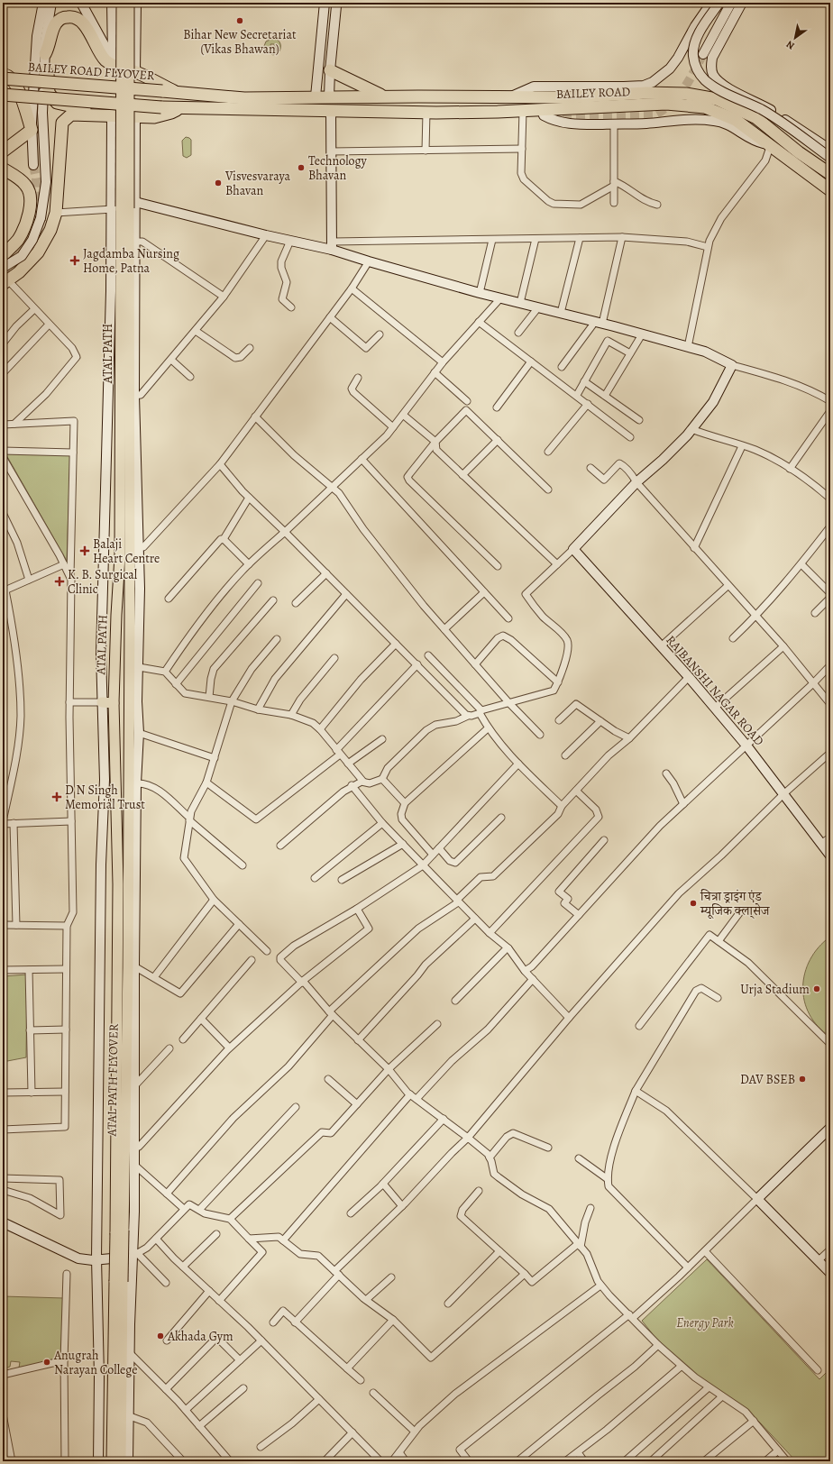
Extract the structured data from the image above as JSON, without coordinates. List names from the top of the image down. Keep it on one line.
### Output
{"streets":{"highway":["BAILEY ROAD FLYOVER","BAILEY ROAD"],"main road":["ATAL PATH","ATAL PATH FLYOVER"],"street":["RAJBANSHI NAGAR ROAD"]},"crossings":[["BAILEY ROAD FLYOVER","BAILEY ROAD"],["ATAL PATH","ATAL PATH FLYOVER"]],"parks":["Energy Park"],"places":{"other":["Bihar New Secretariat (Vikas Bhawan)","Technology Bhavan","Visvesvaraya Bhavan","चित्रा ड्राइंग एंड म्यूजिक क्ला्सेज","Urja Stadium","DAV BSEB","Akhada Gym","Anugrah Narayan College"],"health":["Jagdamba Nursing Home, Patna","Balaji Heart Centre","K. B. Surgical Clinic","D N Singh Memorial Trust"]},"north":"bottom left"}
